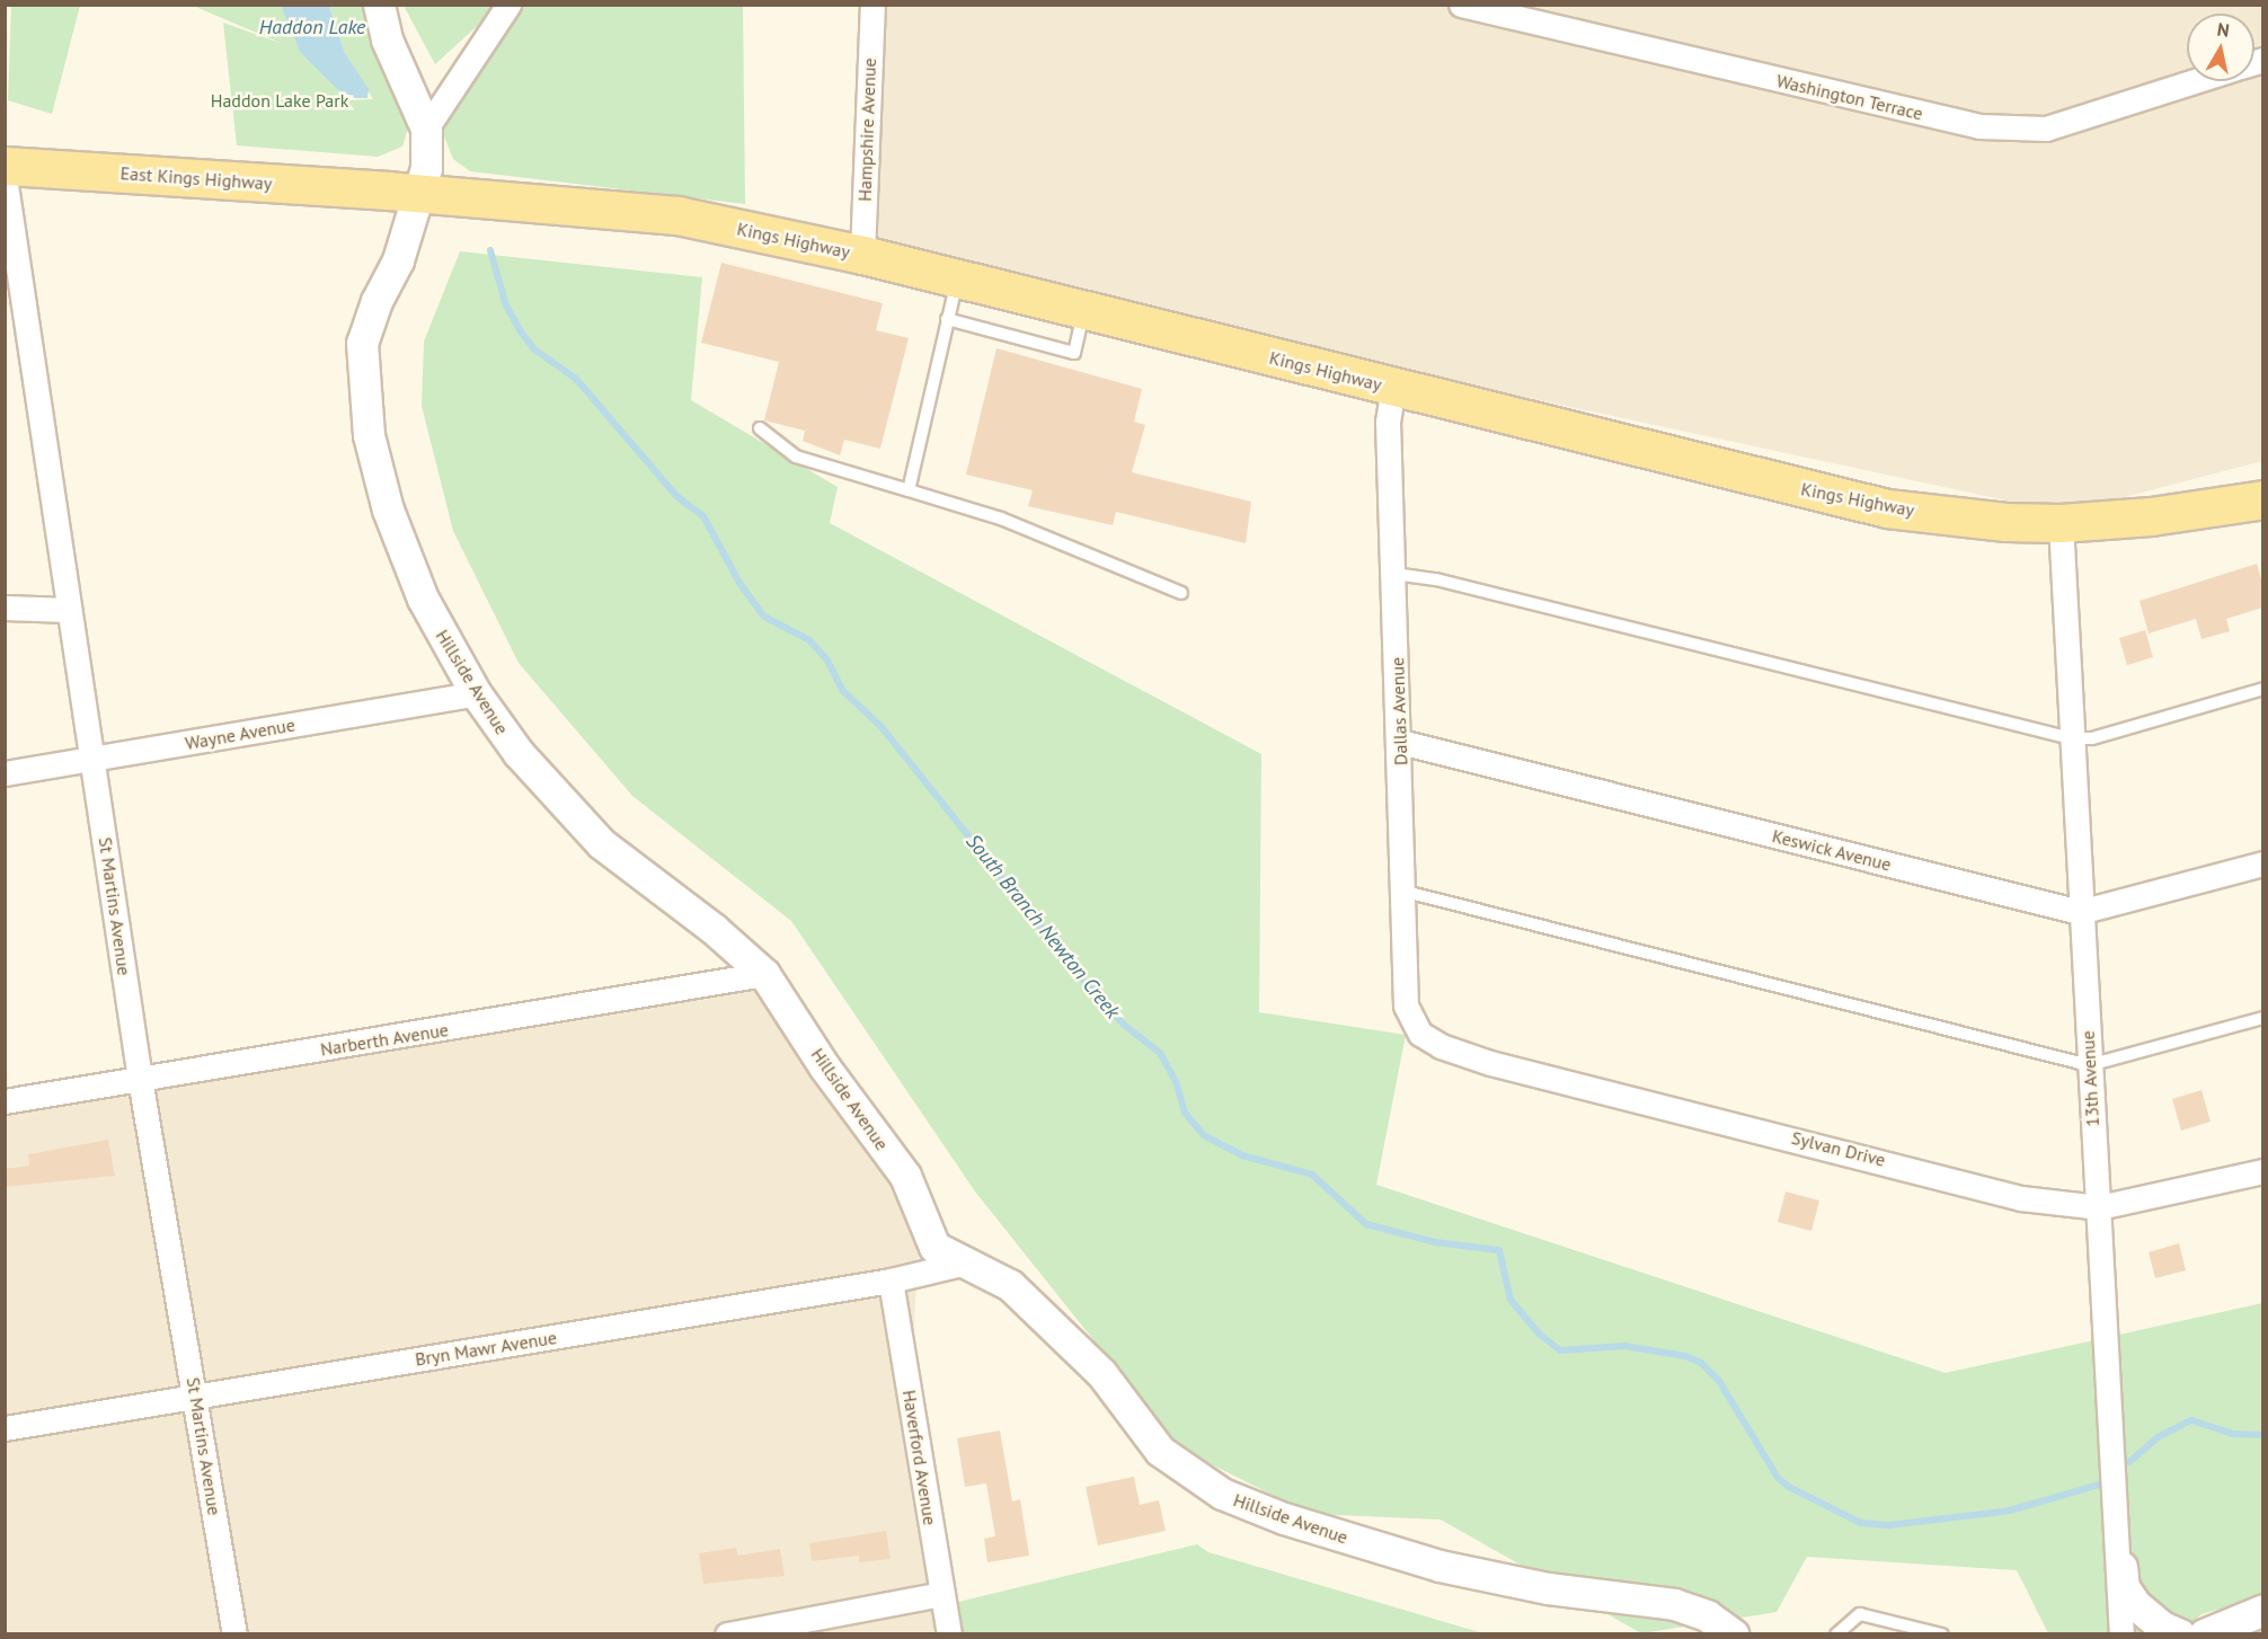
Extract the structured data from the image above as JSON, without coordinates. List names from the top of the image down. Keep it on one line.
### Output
{"streets":{"main road":["East Kings Highway","Kings Highway"],"street":["Washington Terrace","Hampshire Avenue","Hillside Avenue","Dallas Avenue","Wayne Avenue","Keswick Avenue","St Martins Avenue","Narberth Avenue","13th Avenue","Sylvan Drive","Bryn Mawr Avenue","Haverford Avenue"]},"crossings":[["Hampshire Avenue","Kings Highway"],["East Kings Highway","Kings Highway"],["East Kings Highway","Hillside Avenue"],["Kings Highway","Hillside Avenue"],["Kings Highway","Dallas Avenue"],["Kings Highway","13th Avenue"],["Hillside Avenue","Wayne Avenue"],["Hillside Avenue","Narberth Avenue"],["Hillside Avenue","Bryn Mawr Avenue"],["Dallas Avenue","Keswick Avenue"],["Dallas Avenue","Sylvan Drive"],["Wayne Avenue","St Martins Avenue"],["Keswick Avenue","13th Avenue"],["St Martins Avenue","Narberth Avenue"],["St Martins Avenue","Bryn Mawr Avenue"],["13th Avenue","Sylvan Drive"],["Bryn Mawr Avenue","Haverford Avenue"]],"water":["Haddon Lake","South Branch Newton Creek"],"parks":["Haddon Lake Park"],"north":"top"}
